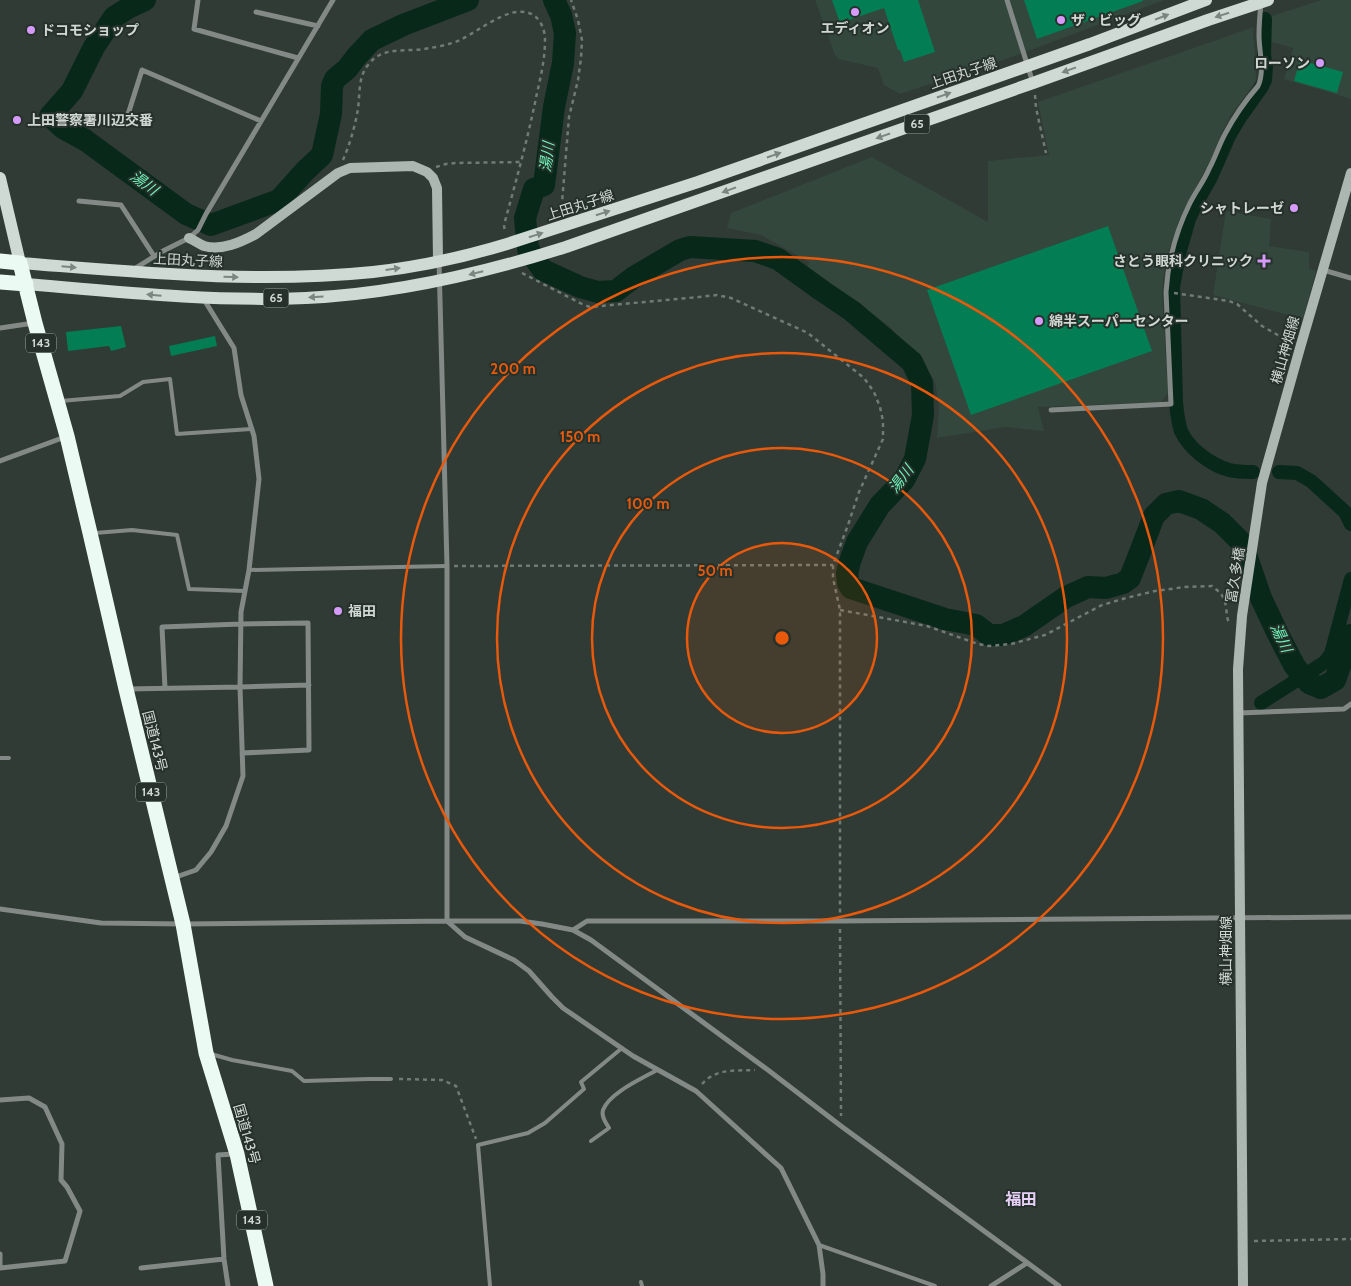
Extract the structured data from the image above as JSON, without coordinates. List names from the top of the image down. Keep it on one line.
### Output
{"streets":{"highway":["143","国道143号"],"main road":["上田丸子線","65"],"street":["横山神畑線","冨久多橋"]},"crossings":[["上田丸子線","国道143号"],["65","国道143号"],["横山神畑線","冨久多橋"]],"districts":["福田"],"water":["湯川"],"places":{"other":["エディオン","ザ・ビッグ","ドコモショップ","ローソン","上田警察署川辺交番","シャトレーゼ","綿半スーパーセンター","福田"],"health":["さとう眼科クリニック"]},"rings":["200 m","150 m","100 m","50 m"]}
